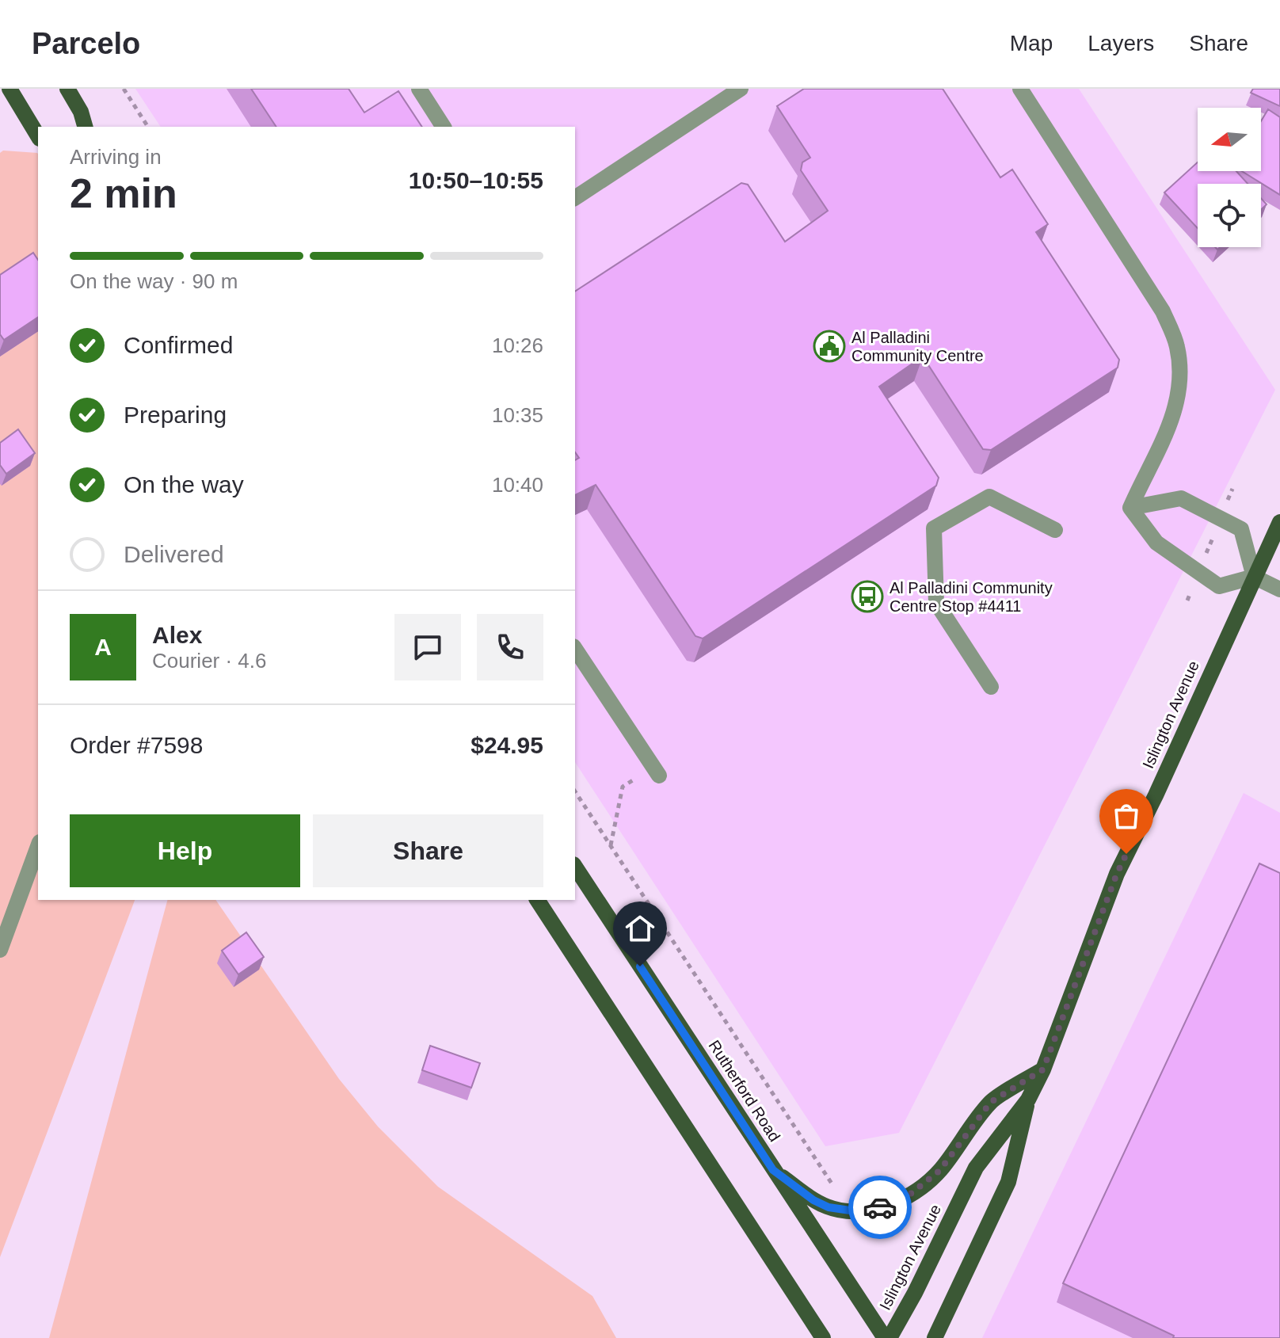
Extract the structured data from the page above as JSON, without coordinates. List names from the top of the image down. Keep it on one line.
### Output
{"streets":{"main road":["Islington Avenue","Rutherford Road"]},"places":{"public building":["Al Palladini Community Centre"],"bus stop":["Al Palladini Community Centre Stop #4411"]},"north":"left","page":{"header":"Parcelo","nav":["Map","Layers","Share"],"heading":["2 min","Arriving in","10:50–10:55"],"panel":["Alex","Courier · 4.6","Order #7598","$24.95"],"bar":"On the way · 90 m","list":[["Confirmed","10:26"],["Preparing","10:35"],["On the way","10:40"],"Delivered"],"round":"A","buttons":["Help","Share"]}}
